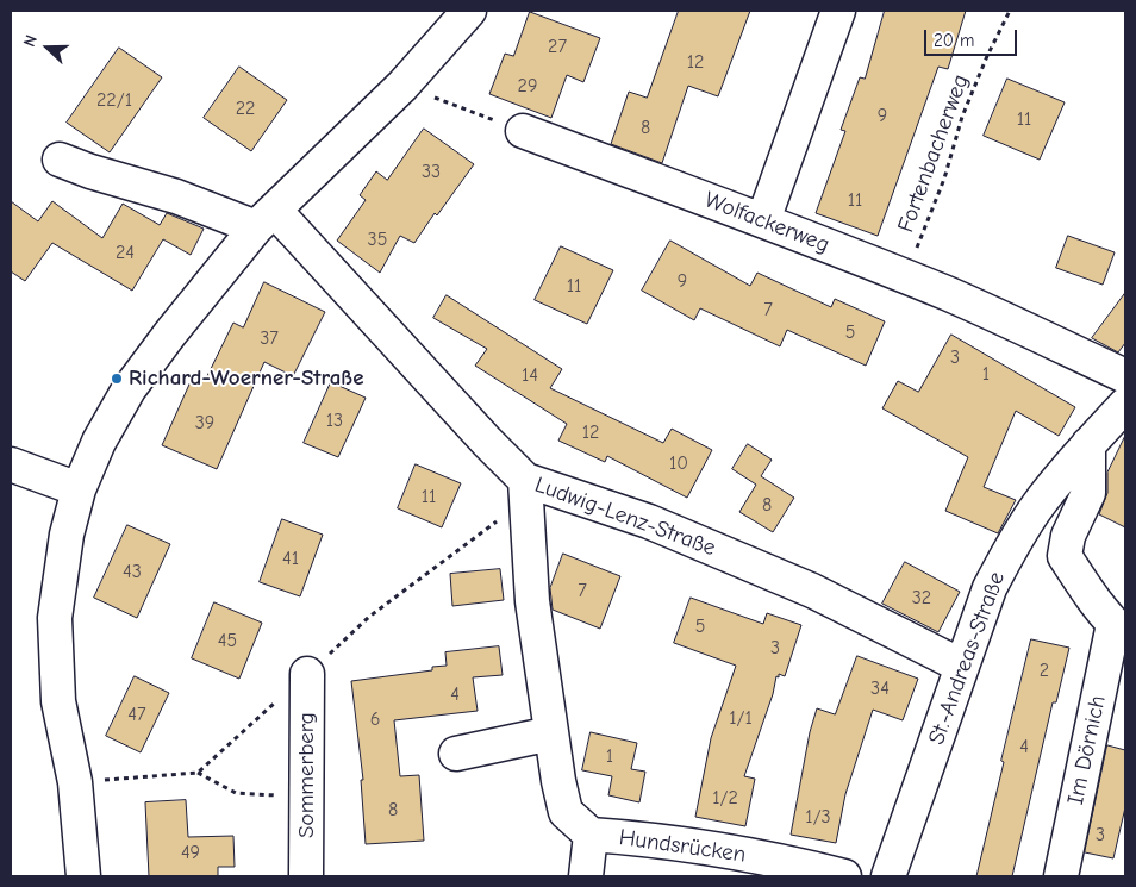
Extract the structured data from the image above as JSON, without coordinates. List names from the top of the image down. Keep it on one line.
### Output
{"streets":{"street":["Wolfackerweg","Ludwig-Lenz-Straße","St.-Andreas-Straße","Im Dörnich","Sommerberg","Hundsrücken"],"path":["Fortenbacherweg"]},"crossings":[["Fortenbacherweg","Wolfackerweg"],["Ludwig-Lenz-Straße","St.-Andreas-Straße"],["Ludwig-Lenz-Straße","Hundsrücken"]],"places":["Richard-Woerner-Straße"],"house_numbers":["27","12","29","22/1","22","9","11","8","33","11","35","24","9","11","7","5","37","3","1","14","13","39","12","10","11","8","41","43","7","32","5","45","3","2","34","4","47","1/1","6","4","1","1/2","8","1/3","3","49"],"scale_bar":"20 m","north":"left"}
